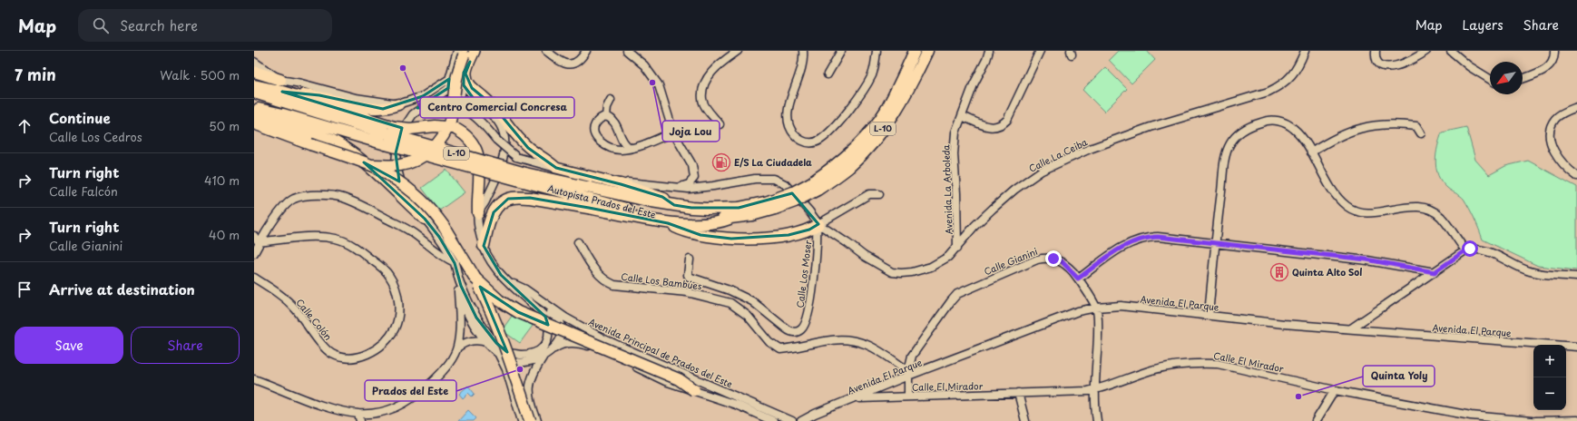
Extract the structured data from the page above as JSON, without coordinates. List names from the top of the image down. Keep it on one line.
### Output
{"streets":{"highway":["L-10","Autopista Prados del Este"],"street":["Calle La Ceiba","Avenida La Arboleda","Calle Gianini","Calle Los Moser","Calle Los Bambúes","Avenida El Parque","Calle Colón","Avenida Principal de Prados del Este","Calle El Mirador"]},"crossings":[["Calle La Ceiba","Avenida La Arboleda"],["Calle La Ceiba","Calle Los Moser"],["Calle Gianini","Calle Los Bambúes"],["Calle Gianini","Avenida El Parque"],["Calle Gianini","Calle El Mirador"],["Calle Los Bambúes","Avenida El Parque"],["Avenida El Parque","Calle El Mirador"]],"places":{"other":["Centro Comercial Concresa","Joja Lou","Prados del Este","Quinta Yoly"],"fuel station":["E/S La Ciudadela"],"building":["Quinta Alto Sol"]},"north":"bottom left","page":{"header":"Map","search":"Search here","nav":["Map","Layers","Share"],"heading":["7 min","Walk · 500 m"],"list":[["Continue","Calle Los Cedros","50 m"],["Turn right","Calle Falcón","410 m"],["Turn right","Calle Gianini","40 m"],"Arrive at destination"],"buttons":["Save","Share"],"map_buttons":["+","−"]}}
